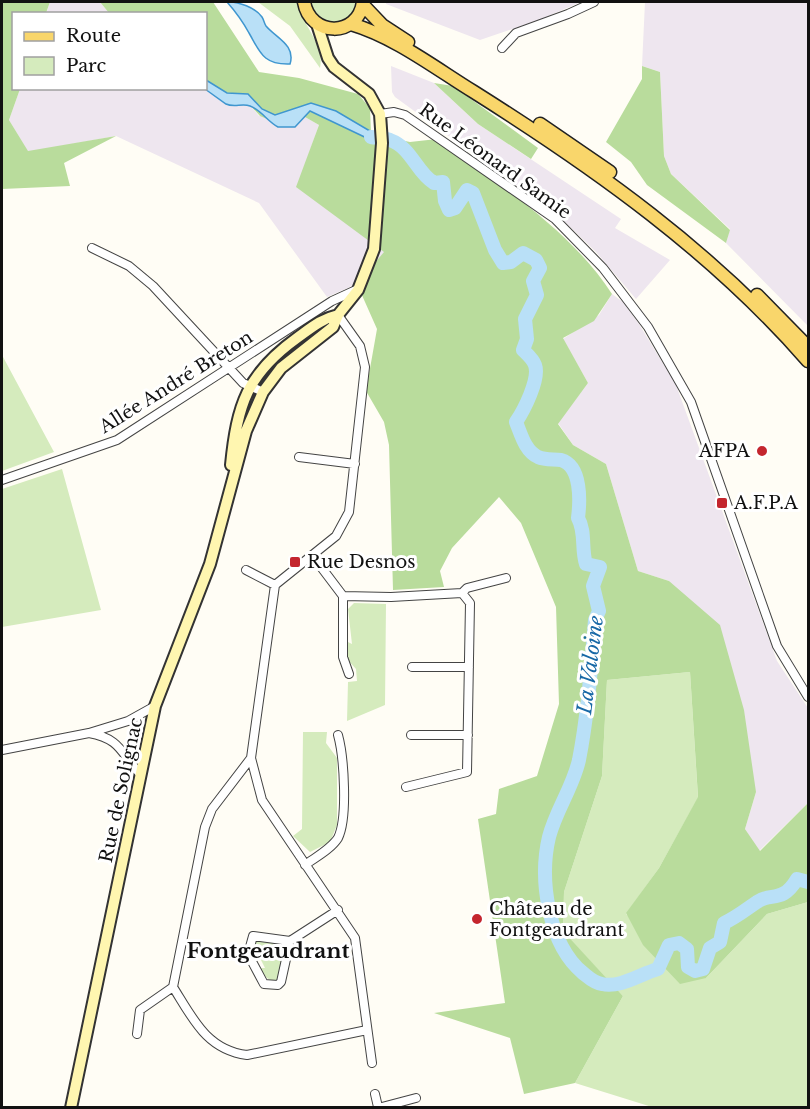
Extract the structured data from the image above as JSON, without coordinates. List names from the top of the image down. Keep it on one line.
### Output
{"streets":{"street":["Rue Léonard Samie","Allée André Breton","Rue de Solignac"]},"crossings":[["Rue Léonard Samie","Rue de Solignac"],["Allée André Breton","Rue de Solignac"]],"districts":["Fontgeaudrant"],"water":["La Valoine"],"places":{"other":["AFPA","Château de Fontgeaudrant"],"transit":["A.F.P.A","Rue Desnos"]},"legend":["Route","Parc"]}
